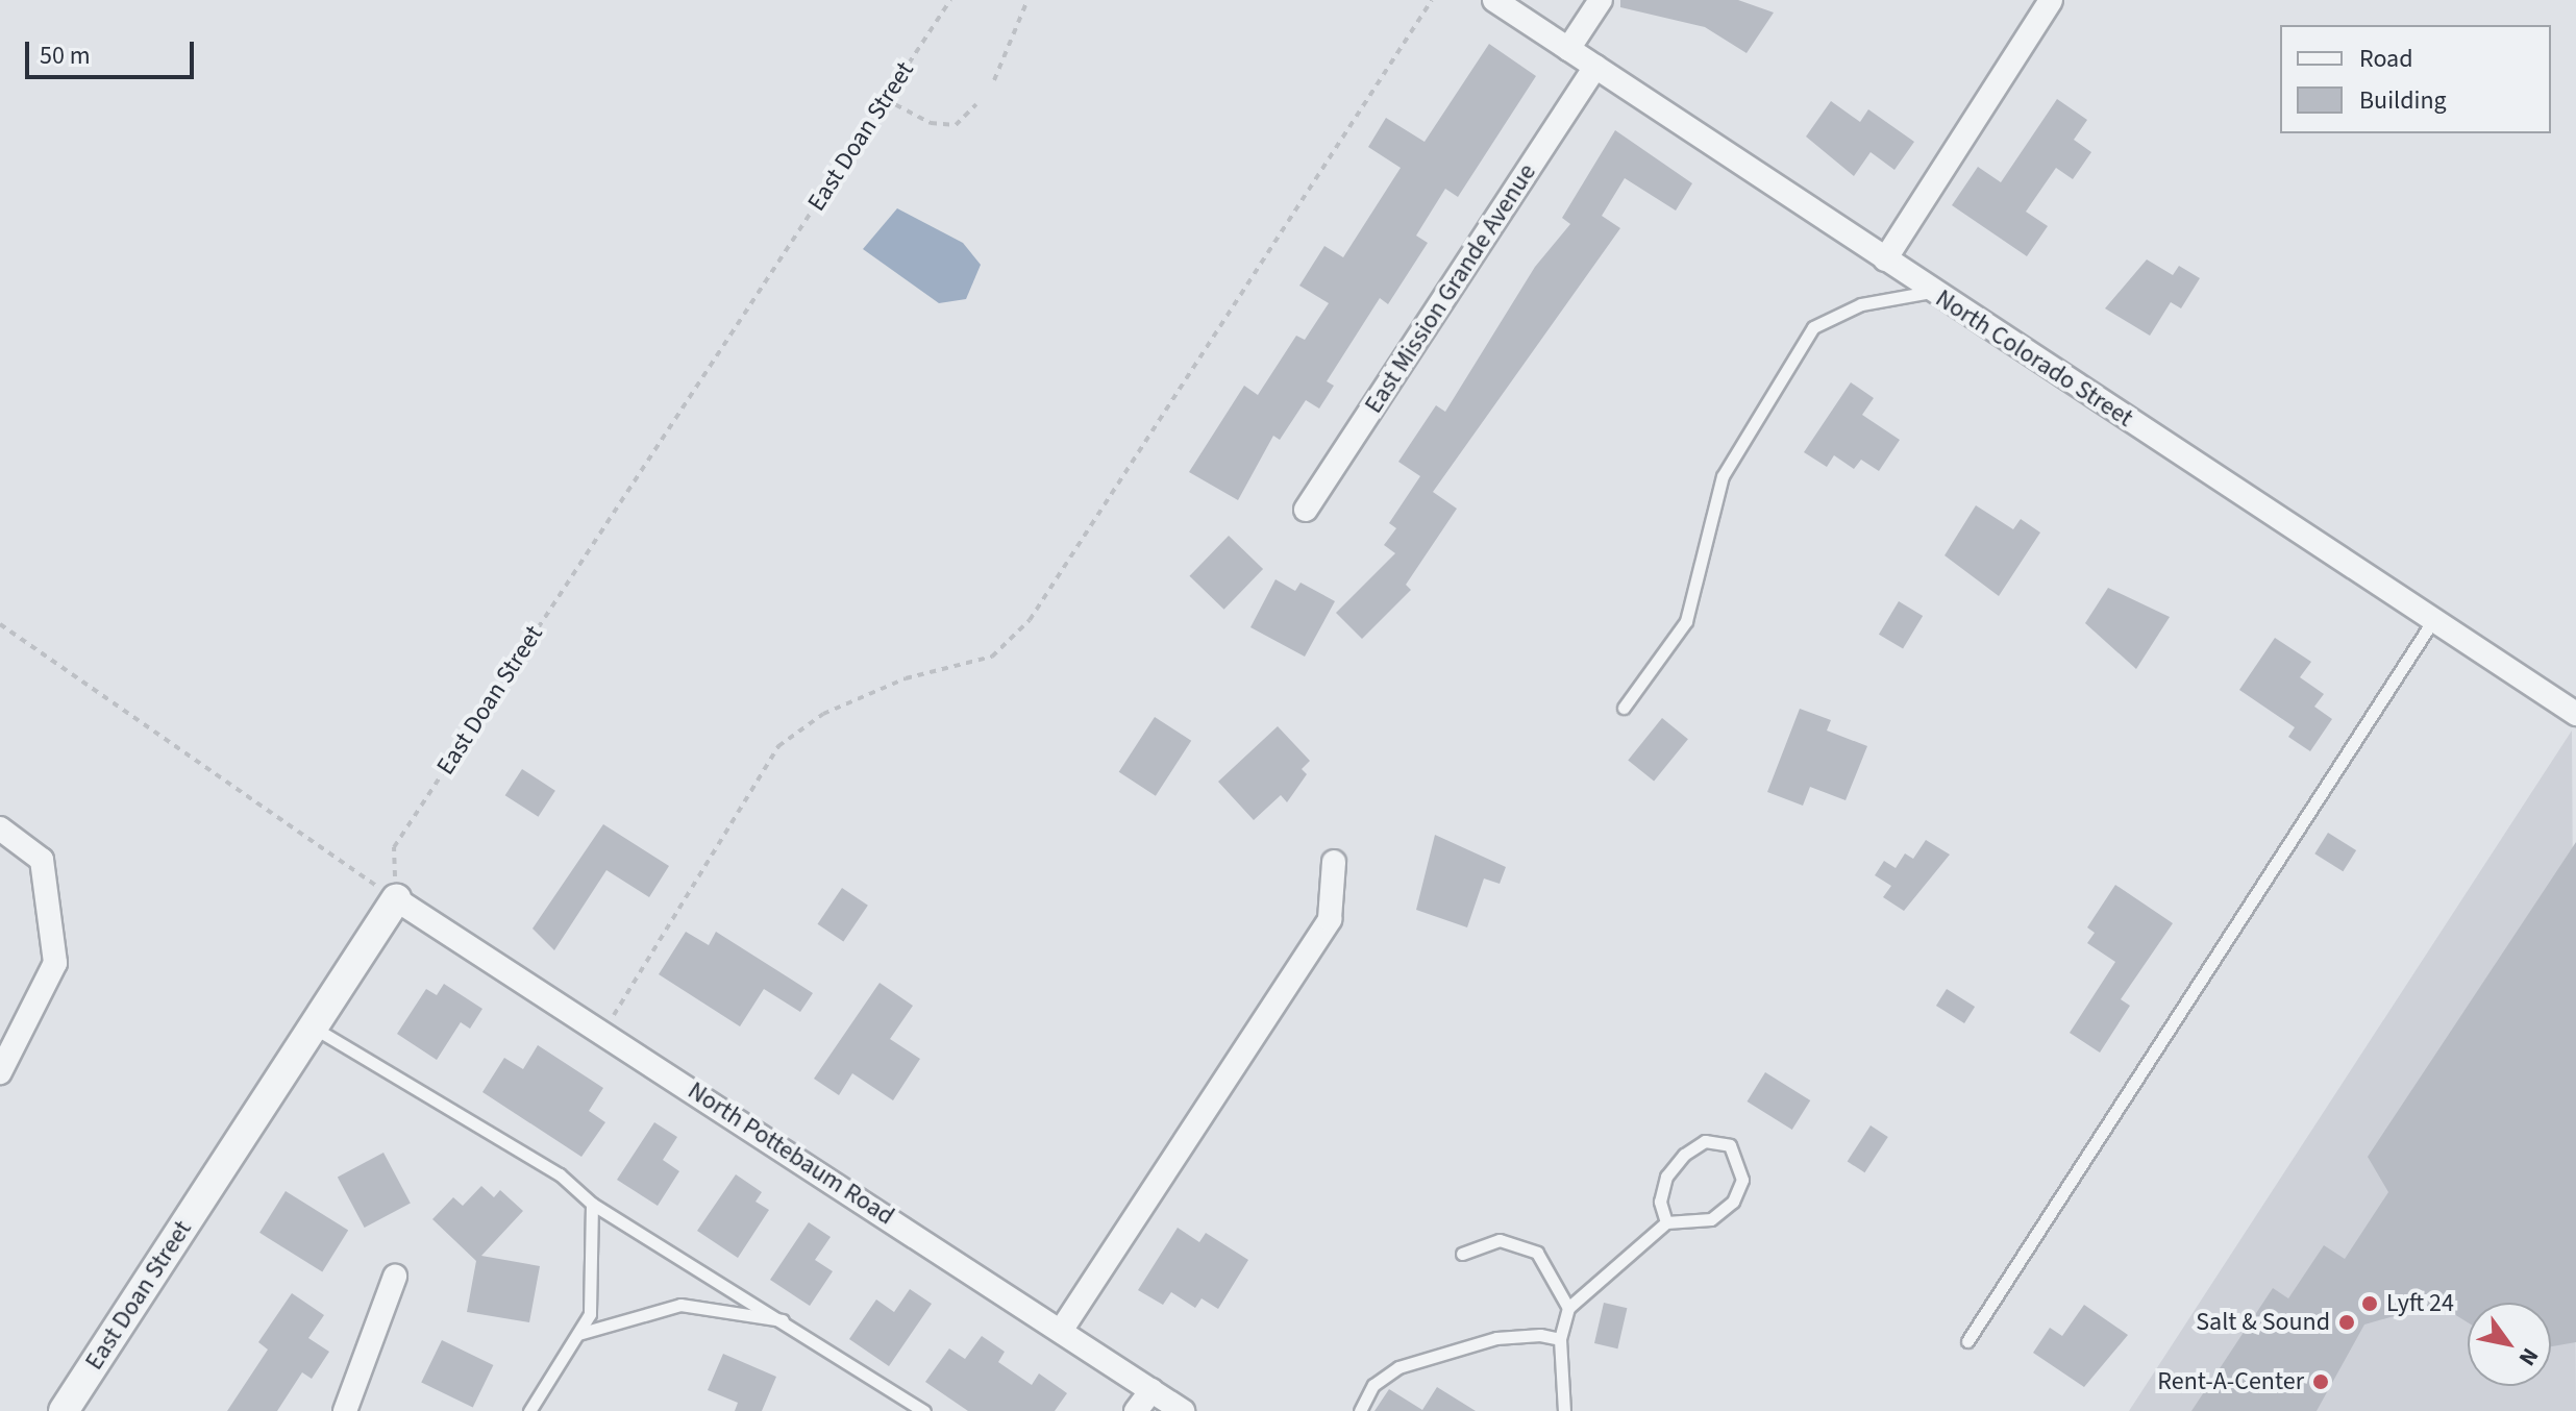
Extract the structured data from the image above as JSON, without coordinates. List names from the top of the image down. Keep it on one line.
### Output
{"streets":{"street":["East Doan Street","East Mission Grande Avenue","North Colorado Street","North Pottebaum Road"]},"crossings":[["East Doan Street","North Pottebaum Road"],["East Mission Grande Avenue","North Colorado Street"]],"places":["Lyft 24","Salt & Sound","Rent-A-Center"],"legend":["Road","Building"],"scale_bar":"50 m","north":"bottom right"}
